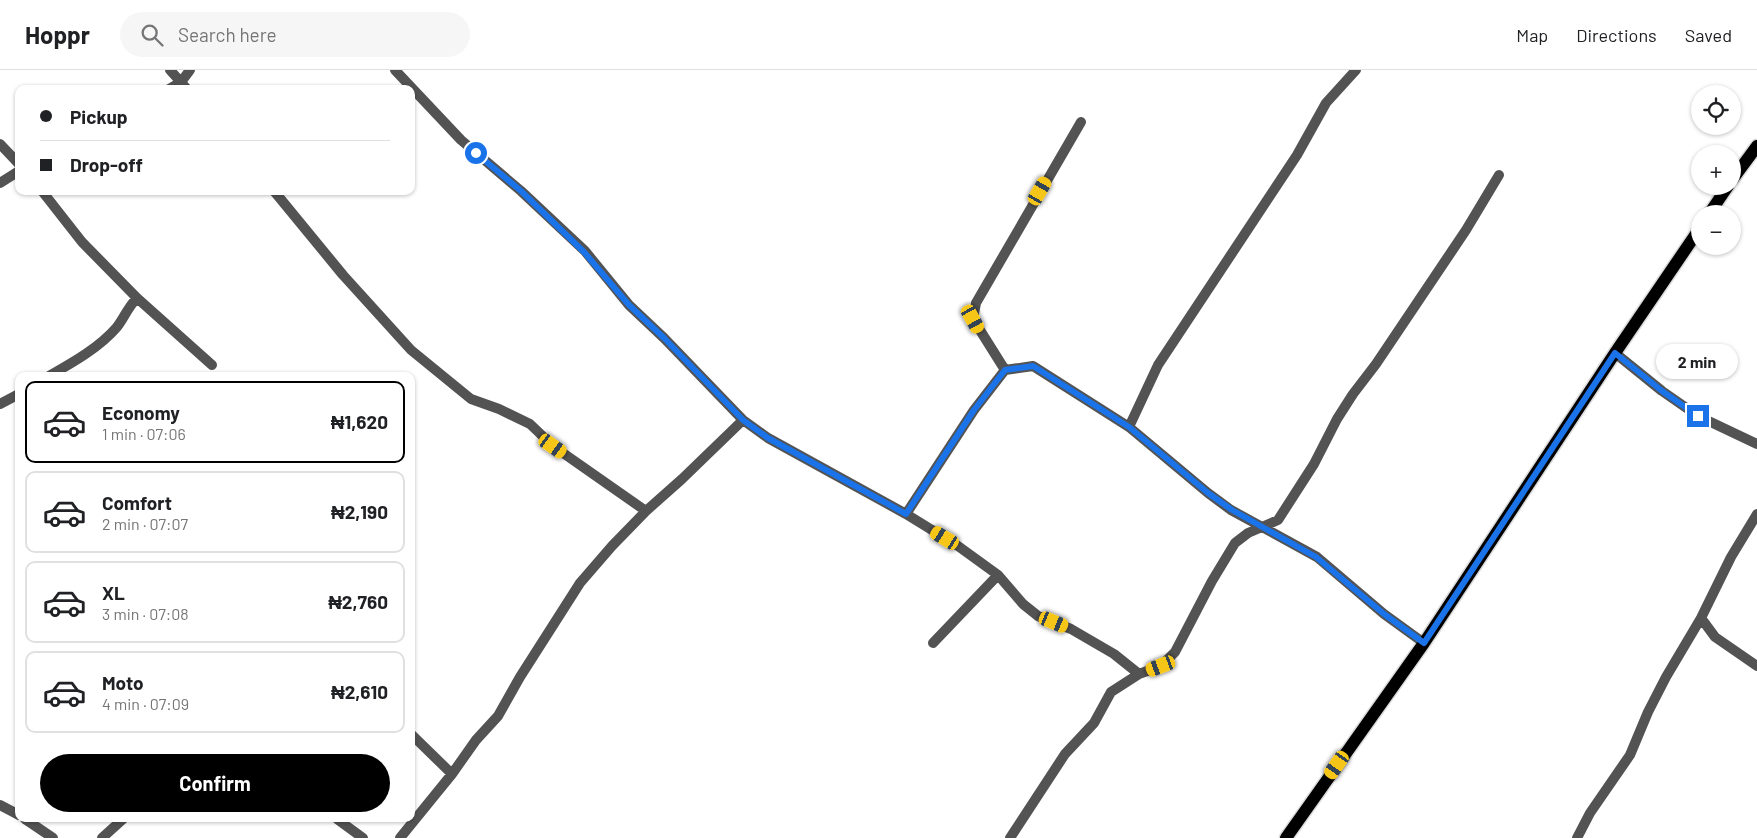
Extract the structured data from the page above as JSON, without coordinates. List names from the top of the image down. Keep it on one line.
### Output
{"page":{"header":"Hoppr","search":"Search here","nav":["Map","Directions","Saved"],"map_buttons":["+","−"],"banner":["Pickup","Drop-off"],"bubble":"2 min","list":[{"name":"Economy","note":"1 min · 07:06","value":"₦1,620"},{"name":"Comfort","note":"2 min · 07:07","value":"₦2,190"},{"name":"XL","note":"3 min · 07:08","value":"₦2,760"},{"name":"Moto","note":"4 min · 07:09","value":"₦2,610"}],"buttons":"Confirm"}}
